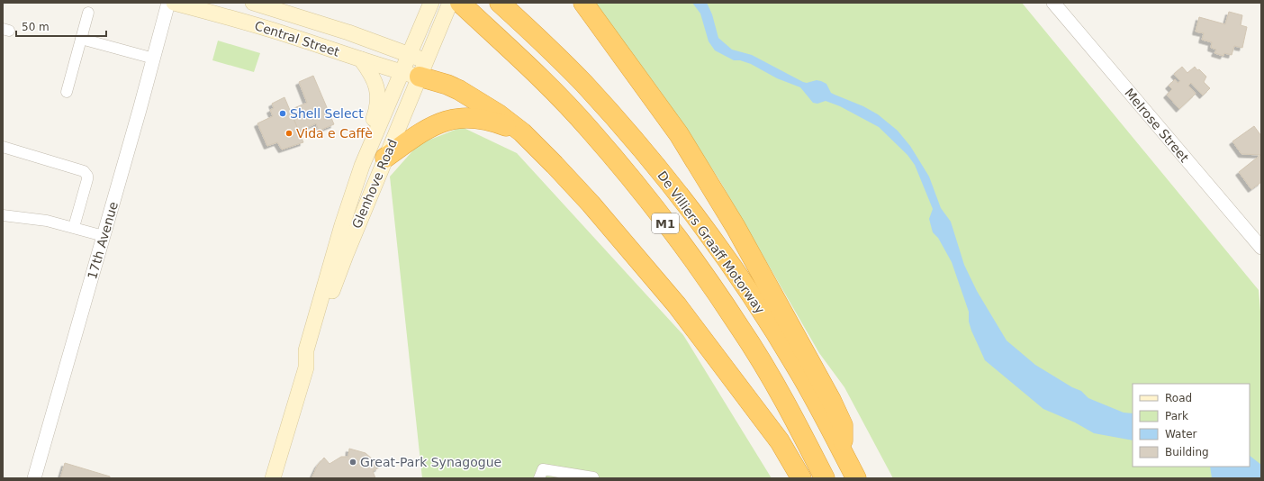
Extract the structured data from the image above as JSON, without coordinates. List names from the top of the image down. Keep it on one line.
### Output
{"streets":{"highway":["M1","De Villiers Graaff Motorway"],"main road":["Central Street","Glenhove Road"],"street":["Melrose Street","17th Avenue"]},"crossings":[["Central Street","Glenhove Road"]],"places":["Shell Select","Vida e Caffè","Great-Park Synagogue"],"legend":["Road","Park","Water","Building"],"scale_bar":"50 m"}
